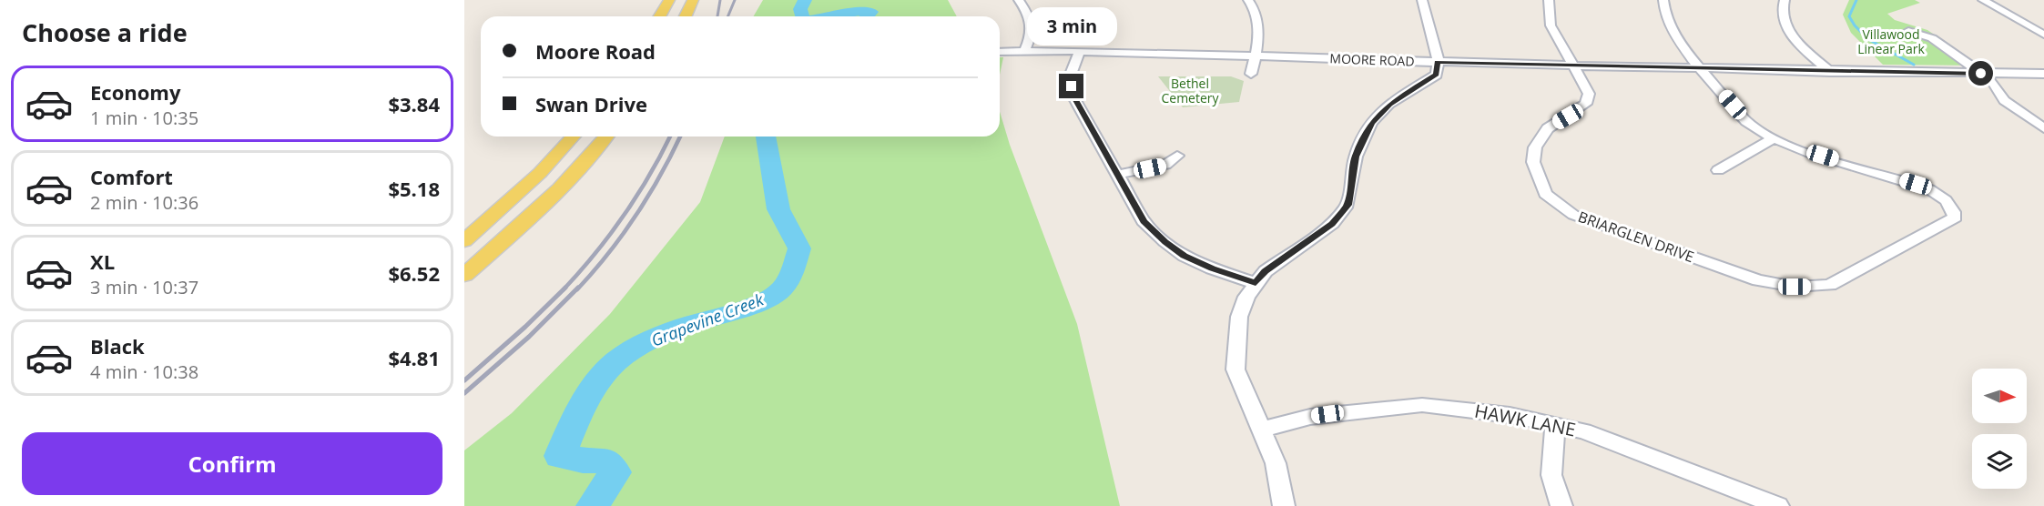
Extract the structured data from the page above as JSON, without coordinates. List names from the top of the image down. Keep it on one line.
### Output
{"streets":{"street":["MOORE ROAD","BRIARGLEN DRIVE","HAWK LANE"]},"crossings":[["MOORE ROAD","BRIARGLEN DRIVE"]],"water":["Grapevine Creek"],"parks":["Villawood Linear Park","Bethel Cemetery"],"north":"right","page":{"heading":"Choose a ride","bubble":"3 min","banner":["Moore Road","Swan Drive"],"list":[{"name":"Economy","note":"1 min · 10:35","value":"$3.84"},{"name":"Comfort","note":"2 min · 10:36","value":"$5.18"},{"name":"XL","note":"3 min · 10:37","value":"$6.52"},{"name":"Black","note":"4 min · 10:38","value":"$4.81"}],"buttons":"Confirm"}}
